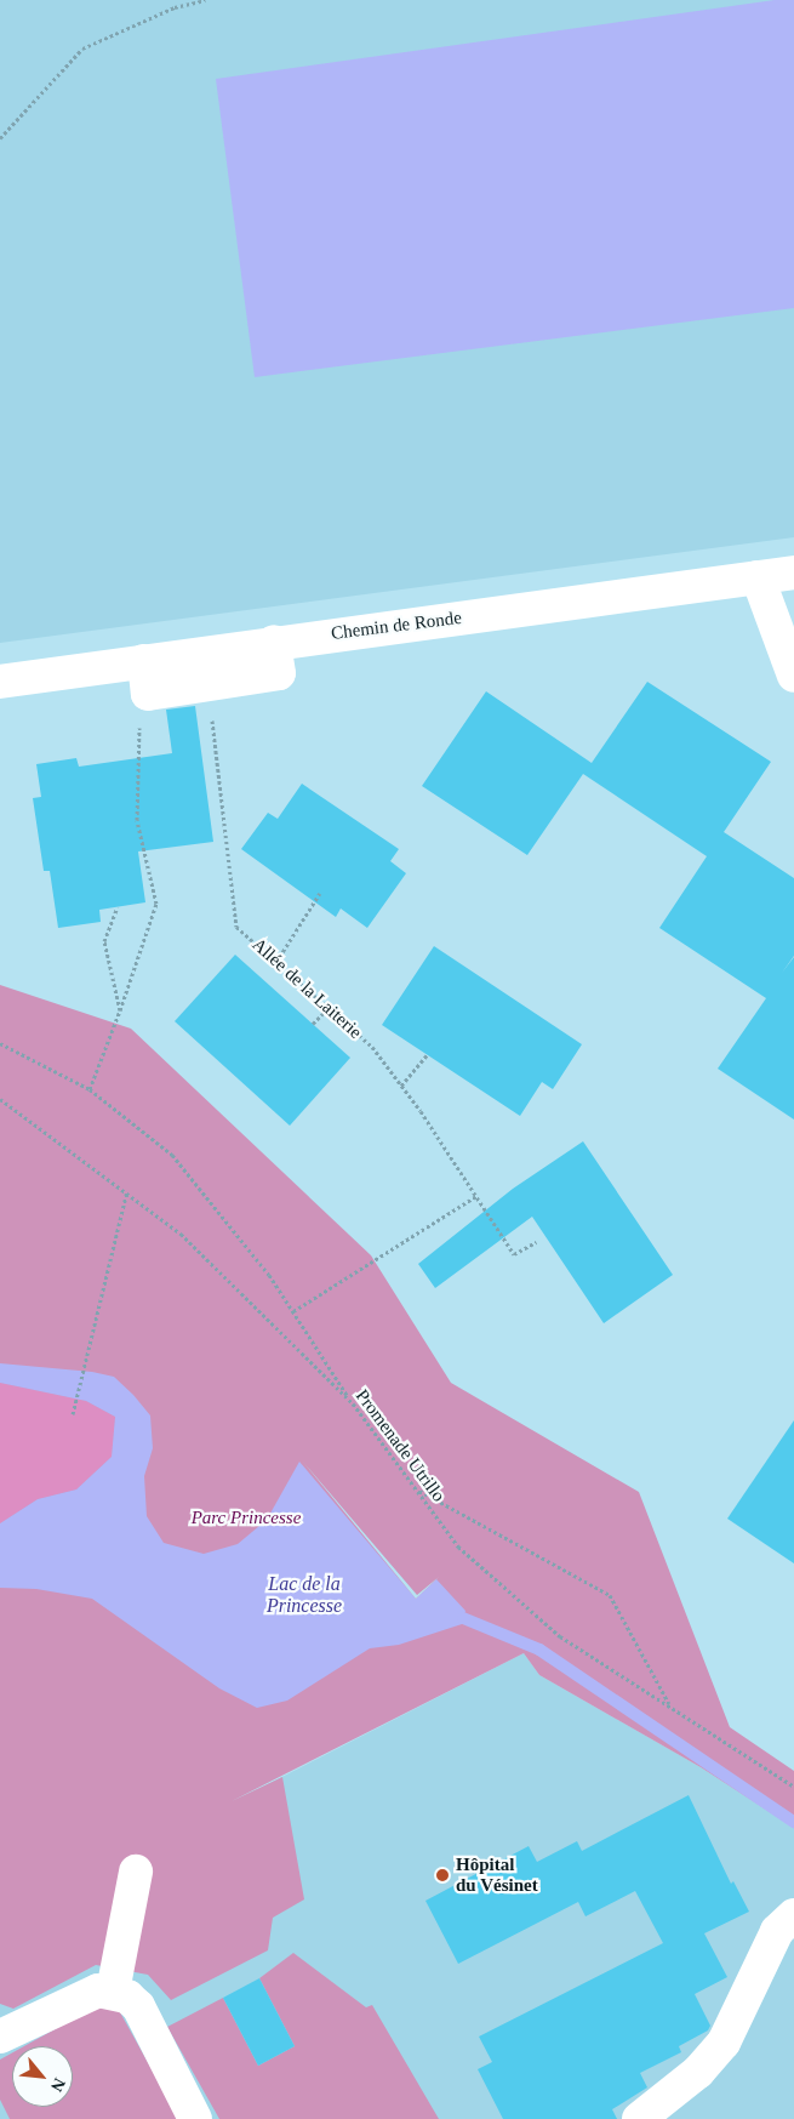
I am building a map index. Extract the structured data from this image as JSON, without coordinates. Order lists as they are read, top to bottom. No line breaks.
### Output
{"streets":{"street":["Chemin de Ronde"],"path":["Allée de la Laiterie","Promenade Utrillo"]},"water":["Lac de la Princesse"],"parks":["Parc Princesse"],"places":["Hôpital du Vésinet"],"north":"bottom right"}
